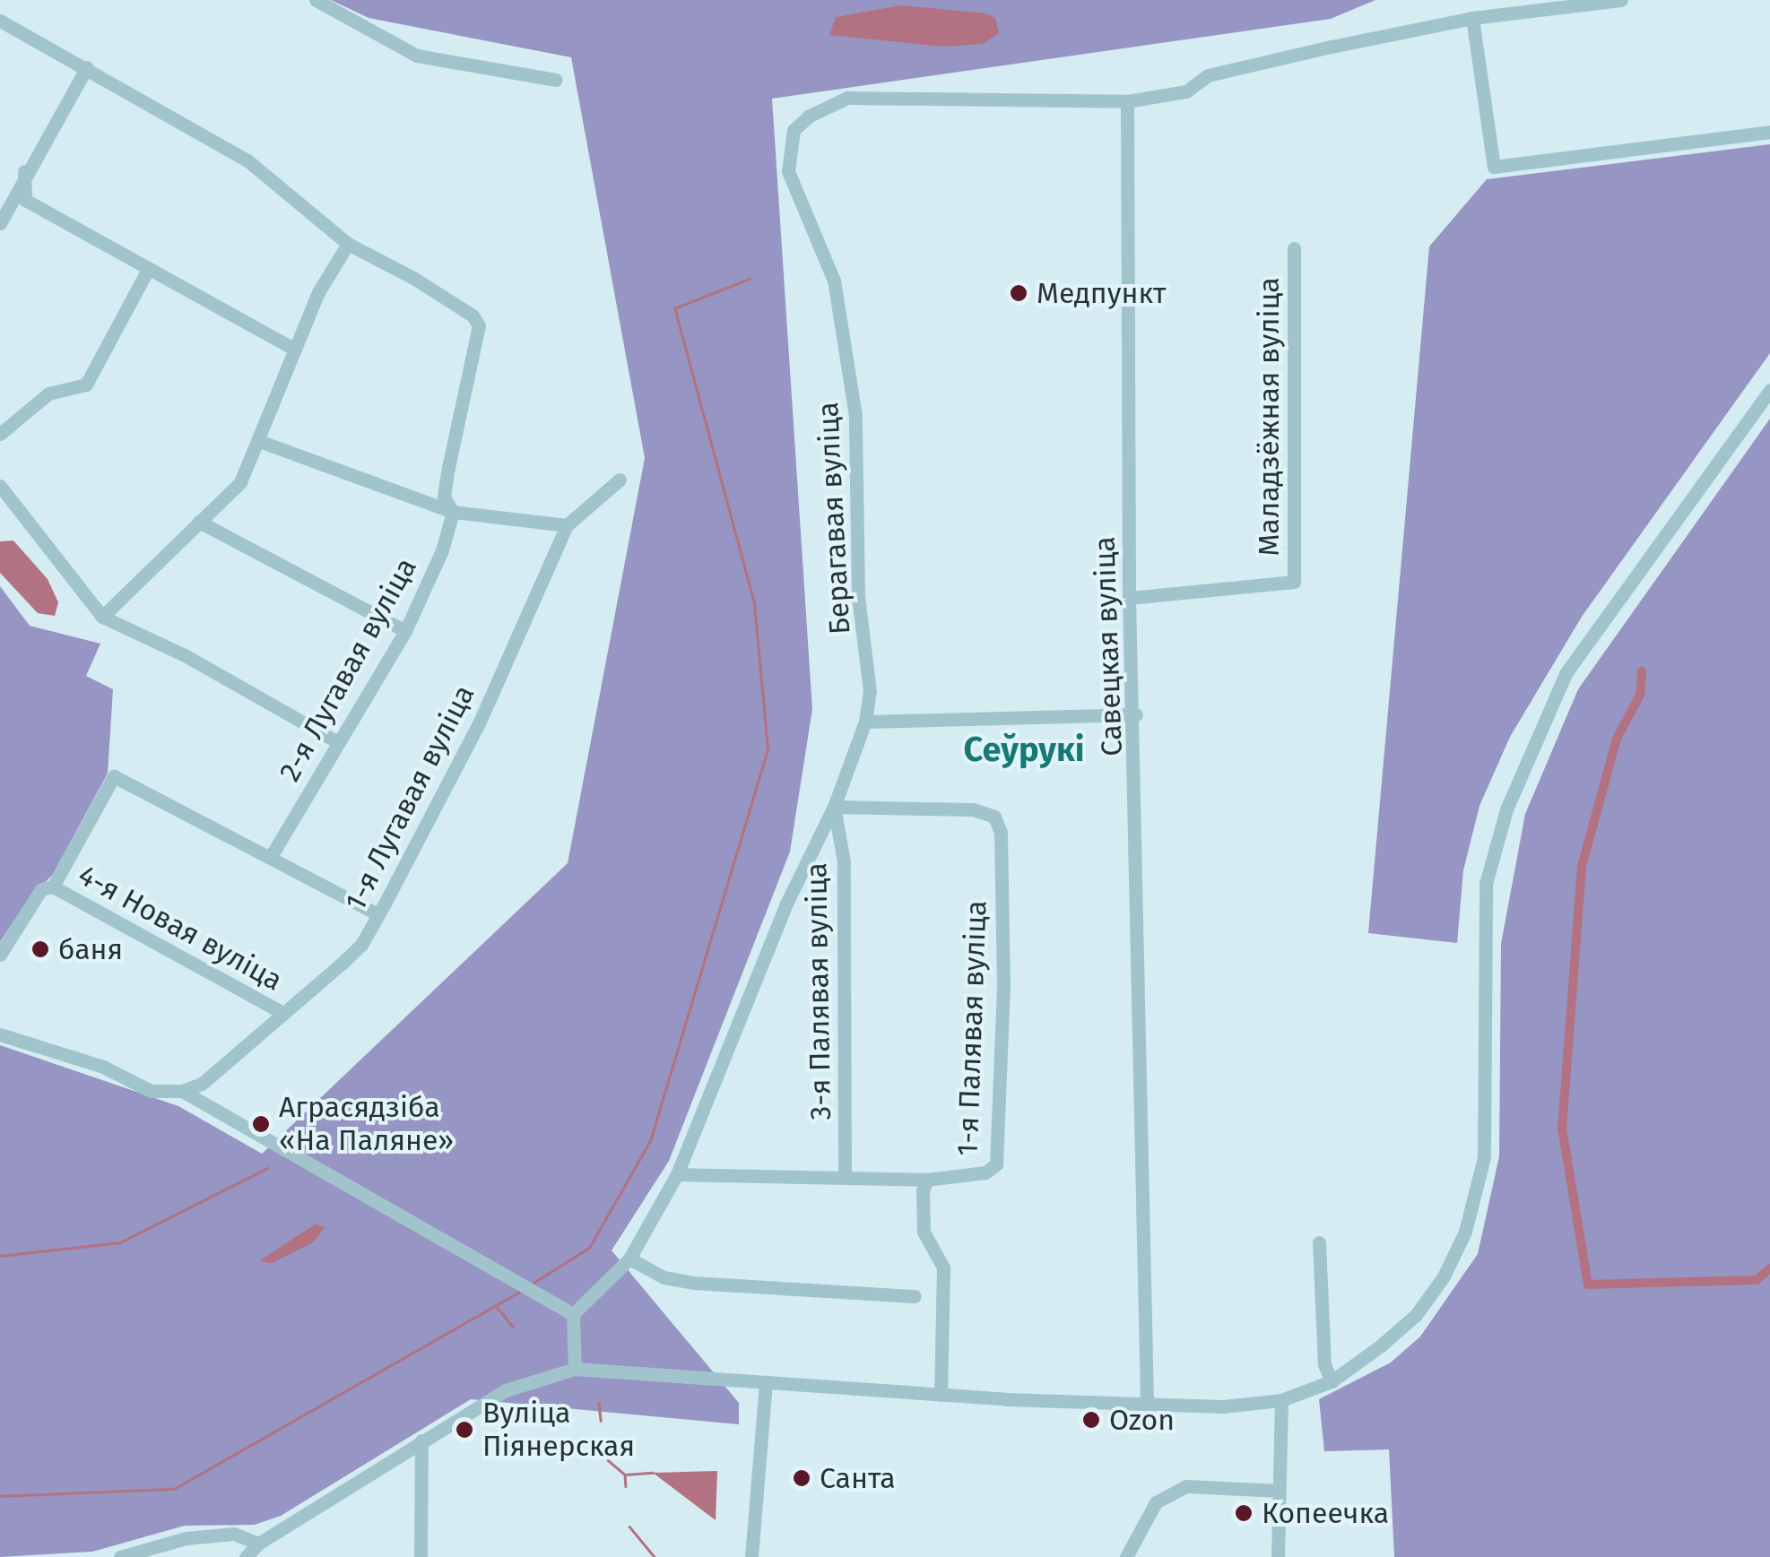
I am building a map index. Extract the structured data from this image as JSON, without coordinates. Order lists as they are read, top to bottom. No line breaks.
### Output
{"streets":{"street":["Маладзёжная вуліца","Берагавая вуліца","Савецкая вуліца","2-я Лугавая вуліца","1-я Лугавая вуліца","4-я Новая вуліца","3-я Палявая вуліца","1-я Палявая вуліца"]},"crossings":[["Маладзёжная вуліца","Савецкая вуліца"],["Берагавая вуліца","Савецкая вуліца"],["1-я Лугавая вуліца","4-я Новая вуліца"],["3-я Палявая вуліца","1-я Палявая вуліца"]],"districts":["Сеўрукі"],"places":["Медпункт","баня","Аграсядзіба «На Паляне»","Ozon","Вуліца Піянерская","Санта","Копеечка"]}
